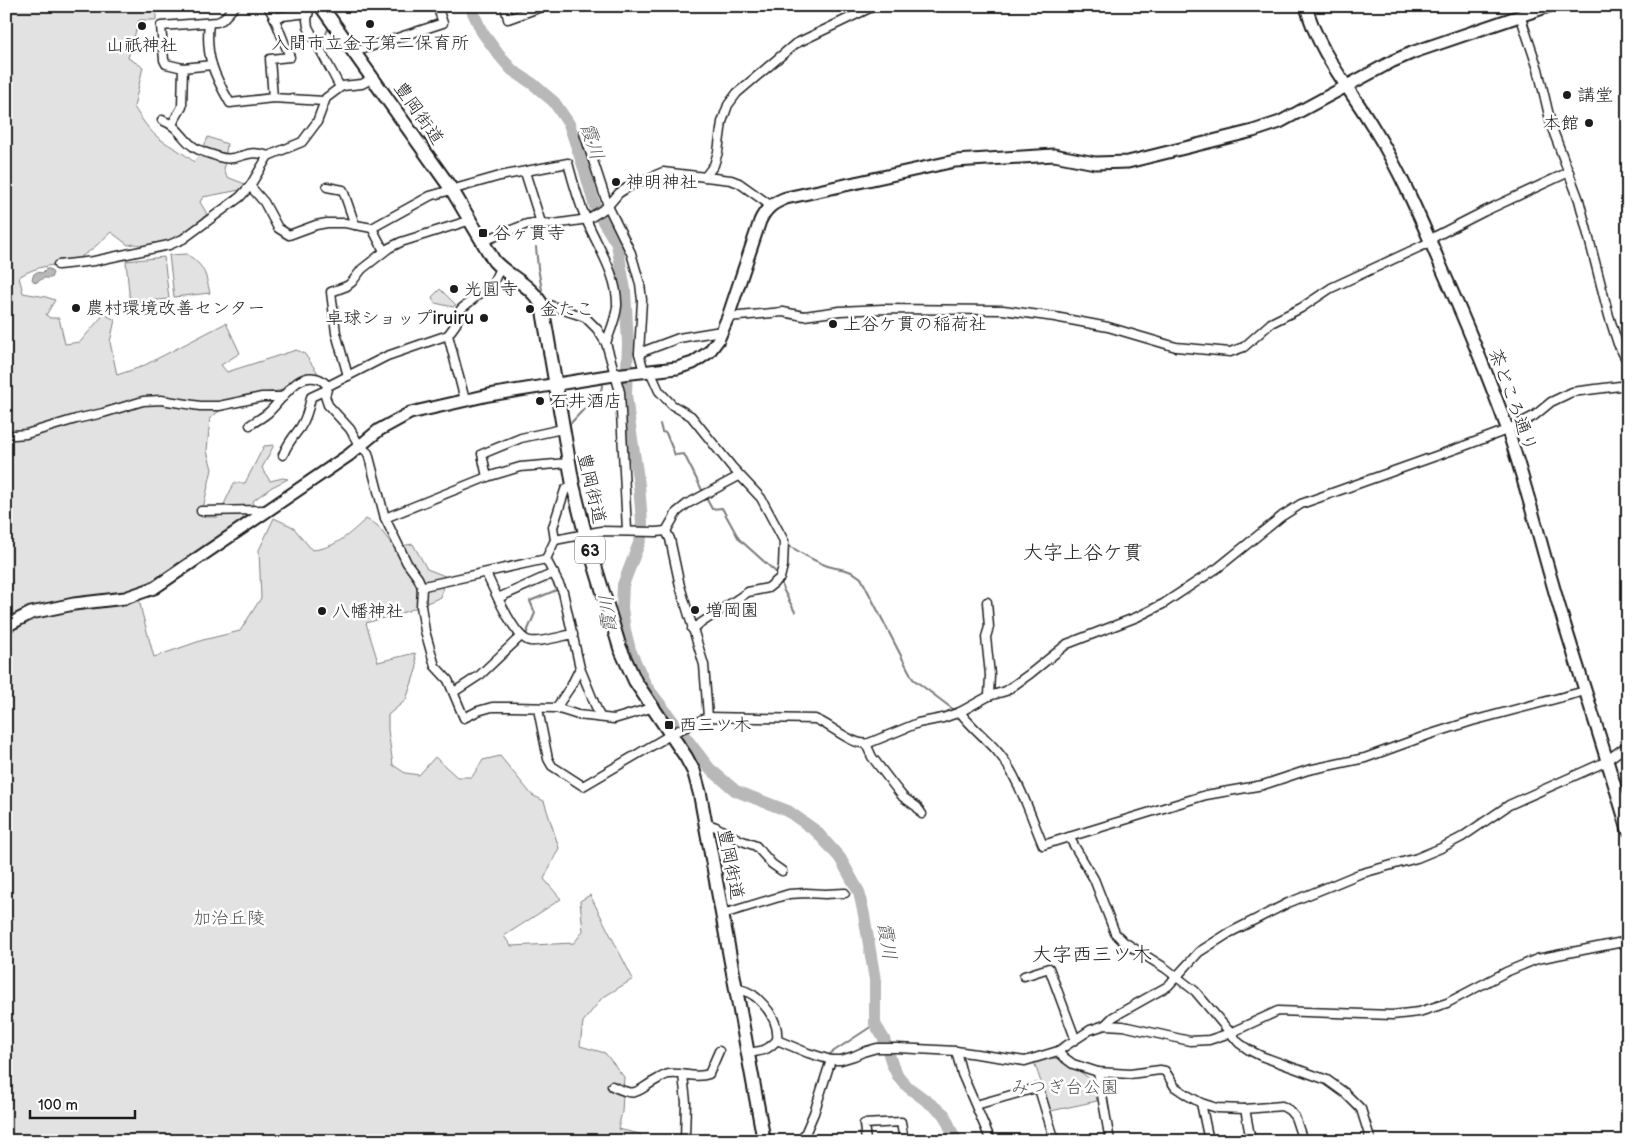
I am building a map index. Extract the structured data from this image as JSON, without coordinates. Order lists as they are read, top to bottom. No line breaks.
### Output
{"streets":{"main road":["豊岡街道","63"],"street":["茶どころ通り"]},"districts":["大字上谷ケ貫","大字西三ツ木"],"water":["霞川"],"parks":["加治丘陵","みつぎ台公園"],"places":{"other":["入間市立金子第二保育所","山祇神社","講堂","本館","神明神社","光圓寺","農村環境改善センター","金たこ","卓球ショップiruiru","上谷ケ貫の稲荷社","石井酒店","増岡園","八幡神社"],"transit":["谷ヶ貫寺","西三ツ木"]},"scale_bar":"100 m"}
